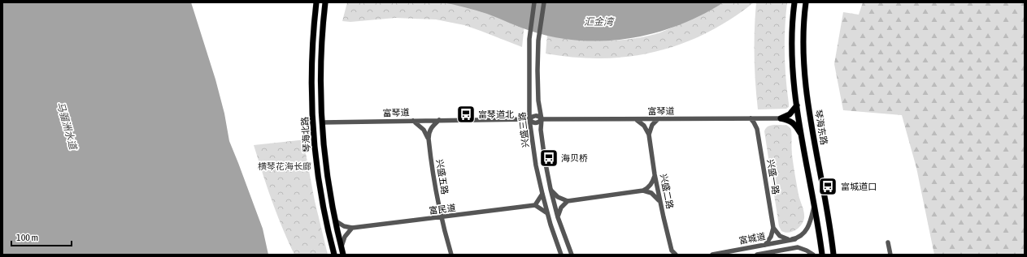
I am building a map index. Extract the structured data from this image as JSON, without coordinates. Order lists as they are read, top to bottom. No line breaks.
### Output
{"streets":{"main road":["琴海东路","琴海北路"],"street":["富琴道","兴盛三路","兴盛五路","兴盛一路","兴盛二路","富民道","富城道"]},"crossings":[["富琴道","兴盛三路"],["富琴道","琴海北路"],["富琴道","兴盛一路"],["兴盛五路","富民道"]],"water":["汇金湾","马骝洲水道"],"parks":["横琴花海长廊"],"places":{"bus stop":["富琴道北","海贝桥","富城道口"]},"scale_bar":"100 m"}
